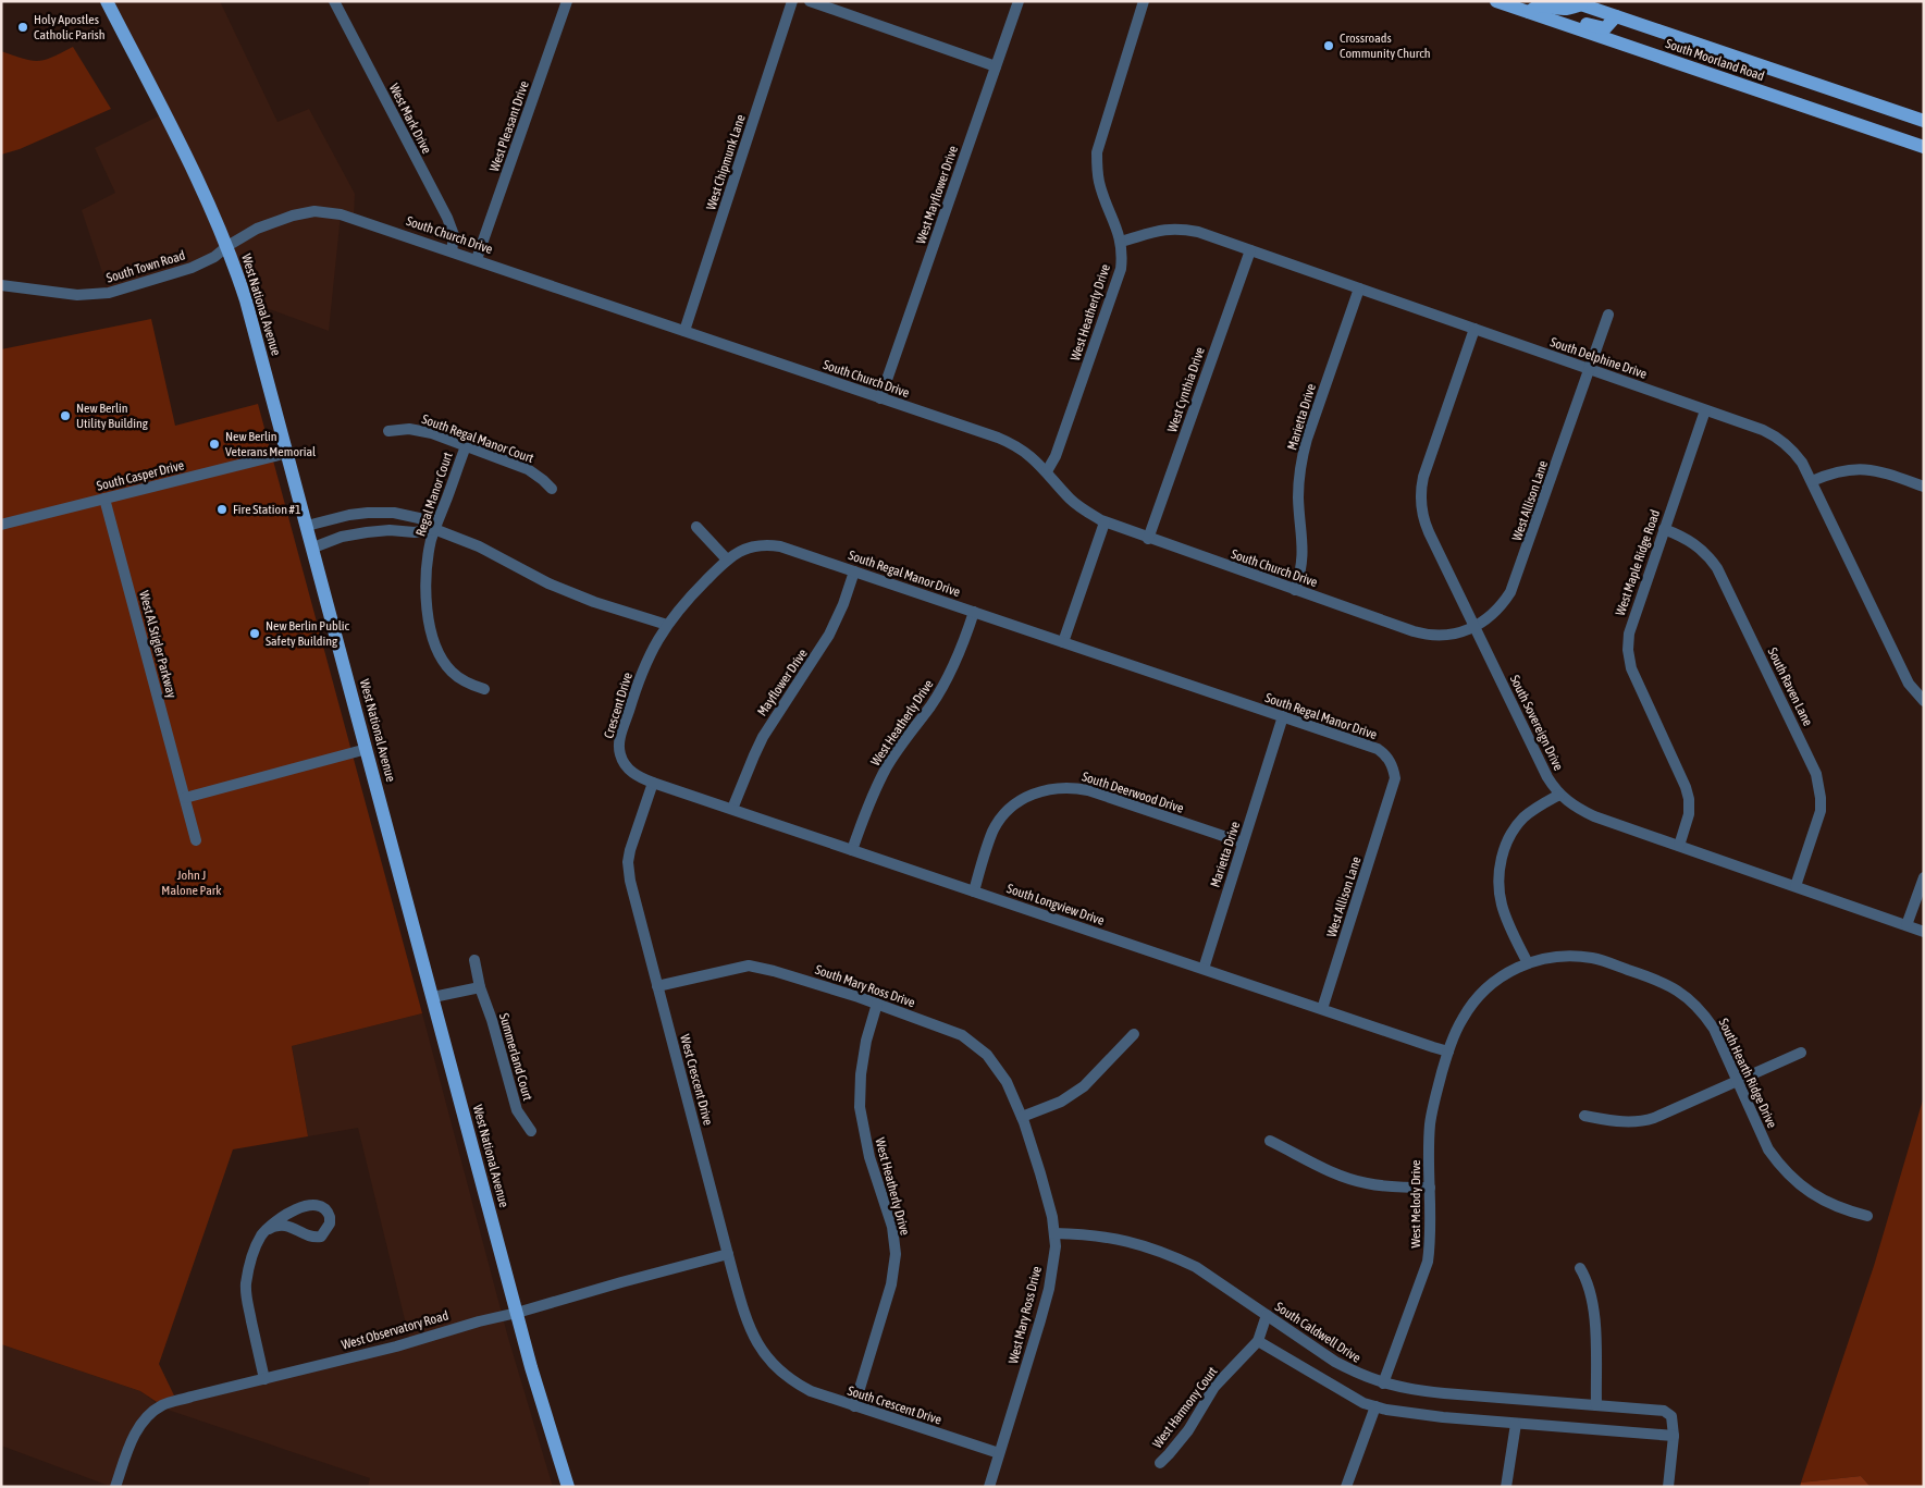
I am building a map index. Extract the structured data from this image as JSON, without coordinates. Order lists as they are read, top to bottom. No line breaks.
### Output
{"streets":{"main road":["South Moorland Road","West National Avenue"],"street":["West Mark Drive","West Pleasant Drive","West Chipmunk Lane","West Mayflower Drive","South Church Drive","South Town Road","West Heatherly Drive","South Delphine Drive","West Cynthia Drive","Marietta Drive","South Regal Manor Court","South Casper Drive","Regal Manor Court","West Allison Lane","West Maple Ridge Road","South Regal Manor Drive","West Al Stigler Parkway","Mayflower Drive","South Raven Lane","Crescent Drive","South Sovereign Drive","South Deerwood Drive","South Longview Drive","South Mary Ross Drive","Summerland Court","South Hearth Ridge Drive","West Crescent Drive","West Melody Drive","West Mary Ross Drive","West Observatory Road","South Caldwell Drive","South Crescent Drive","West Harmony Court"]},"crossings":[["West Mark Drive","South Church Drive"],["West Pleasant Drive","South Church Drive"],["West Chipmunk Lane","South Church Drive"],["West Mayflower Drive","South Church Drive"],["South Church Drive","South Town Road"],["South Church Drive","West National Avenue"],["South Church Drive","West Heatherly Drive"],["South Church Drive","West Cynthia Drive"],["South Church Drive","Marietta Drive"],["South Church Drive","West Allison Lane"],["South Church Drive","South Sovereign Drive"],["South Town Road","West National Avenue"],["West National Avenue","South Casper Drive"],["West National Avenue","West Observatory Road"],["West Heatherly Drive","South Delphine Drive"],["West Heatherly Drive","South Regal Manor Drive"],["West Heatherly Drive","South Longview Drive"],["West Heatherly Drive","South Mary Ross Drive"],["West Heatherly Drive","South Crescent Drive"],["South Delphine Drive","West Cynthia Drive"],["South Delphine Drive","Marietta Drive"],["South Delphine Drive","West Allison Lane"],["South Delphine Drive","West Maple Ridge Road"],["South Delphine Drive","South Sovereign Drive"],["Marietta Drive","South Regal Manor Drive"],["Marietta Drive","South Deerwood Drive"],["Marietta Drive","South Longview Drive"],["South Regal Manor Court","Regal Manor Court"],["South Casper Drive","West Al Stigler Parkway"],["West Allison Lane","South Regal Manor Drive"],["West Allison Lane","South Sovereign Drive"],["West Allison Lane","South Longview Drive"],["West Maple Ridge Road","South Raven Lane"],["West Maple Ridge Road","South Sovereign Drive"],["South Regal Manor Drive","Mayflower Drive"],["South Regal Manor Drive","Crescent Drive"],["Mayflower Drive","South Longview Drive"],["South Raven Lane","South Sovereign Drive"],["Crescent Drive","South Longview Drive"],["Crescent Drive","West Crescent Drive"],["South Deerwood Drive","South Longview Drive"],["South Longview Drive","South Hearth Ridge Drive"],["South Longview Drive","West Crescent Drive"],["South Longview Drive","West Melody Drive"],["South Mary Ross Drive","West Crescent Drive"],["South Mary Ross Drive","West Mary Ross Drive"],["South Hearth Ridge Drive","West Melody Drive"],["West Crescent Drive","West Observatory Road"],["West Crescent Drive","South Crescent Drive"],["West Melody Drive","South Caldwell Drive"],["West Mary Ross Drive","South Caldwell Drive"],["West Mary Ross Drive","South Crescent Drive"],["South Caldwell Drive","West Harmony Court"]],"parks":["John J Malone Park"],"places":["Holy Apostles Catholic Parish","Crossroads Community Church","New Berlin Utility Building","New Berlin Veterans Memorial","Fire Station #1","New Berlin Public Safety Building"]}
